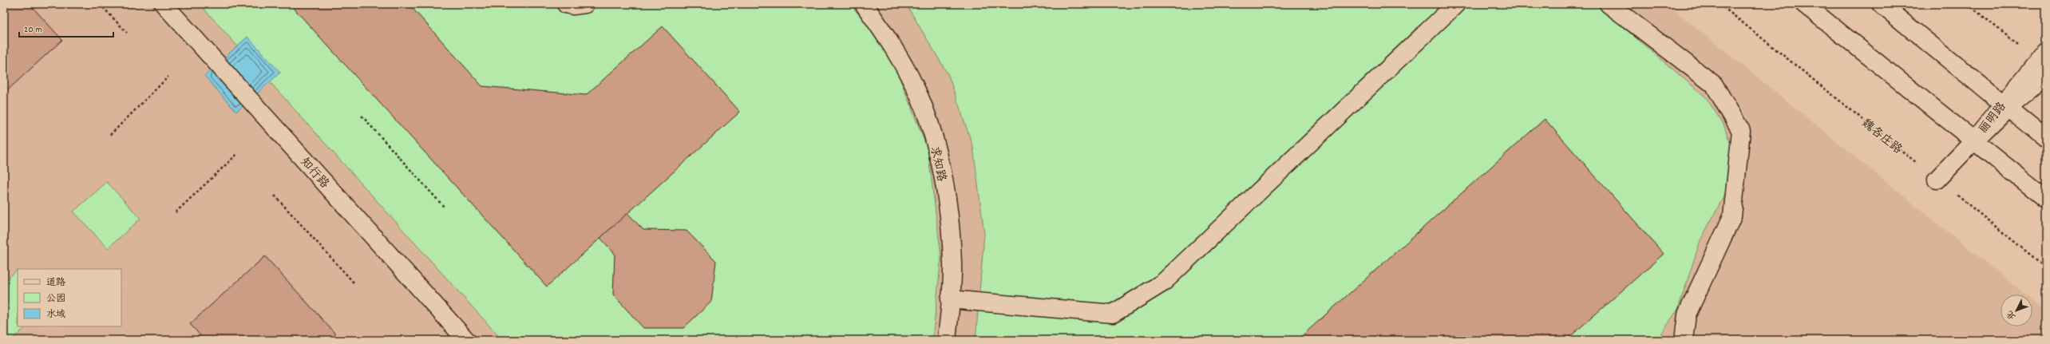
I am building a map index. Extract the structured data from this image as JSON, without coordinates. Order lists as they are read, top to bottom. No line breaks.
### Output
{"streets":{"street":["丽明路","求知路","知行路"],"path":["魏各庄路"]},"crossings":[["丽明路","魏各庄路"]],"legend":["道路","公园","水域"],"scale_bar":"20 m","north":"bottom left"}
